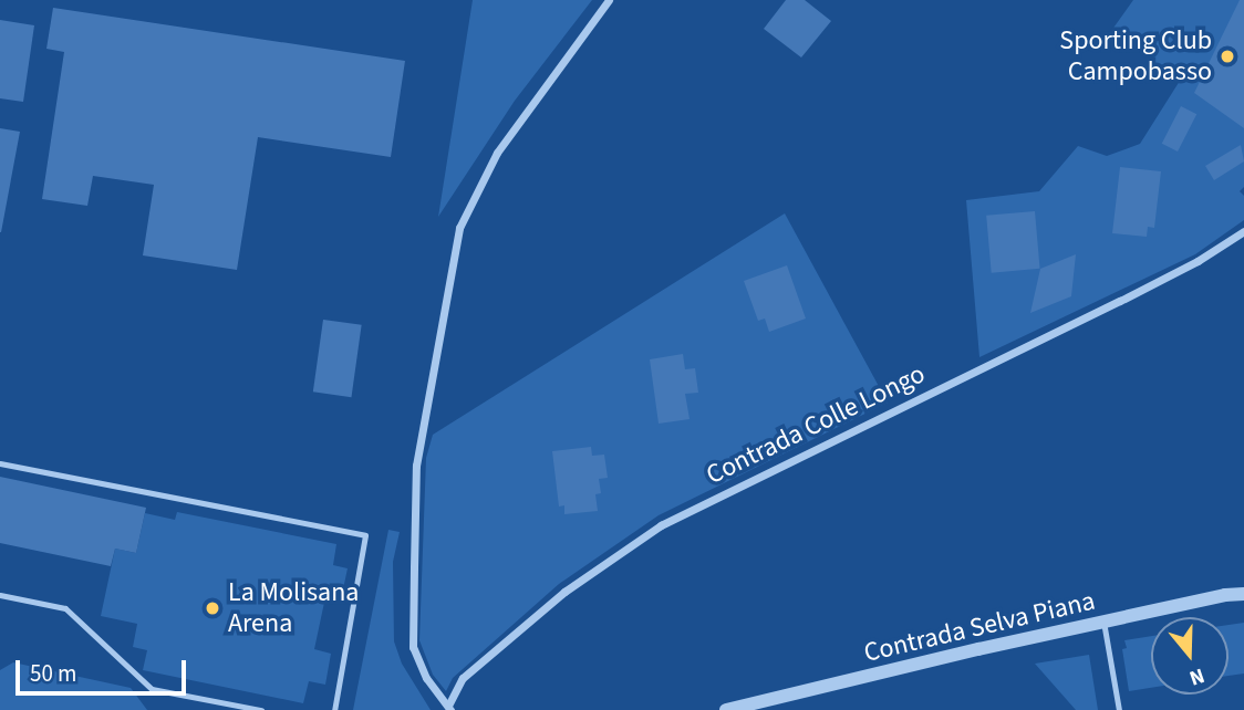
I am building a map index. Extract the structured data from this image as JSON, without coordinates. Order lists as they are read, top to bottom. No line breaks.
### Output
{"streets":{"street":["Contrada Colle Longo","Contrada Selva Piana"]},"places":["Sporting Club Campobasso","La Molisana Arena"],"scale_bar":"50 m","north":"bottom"}
